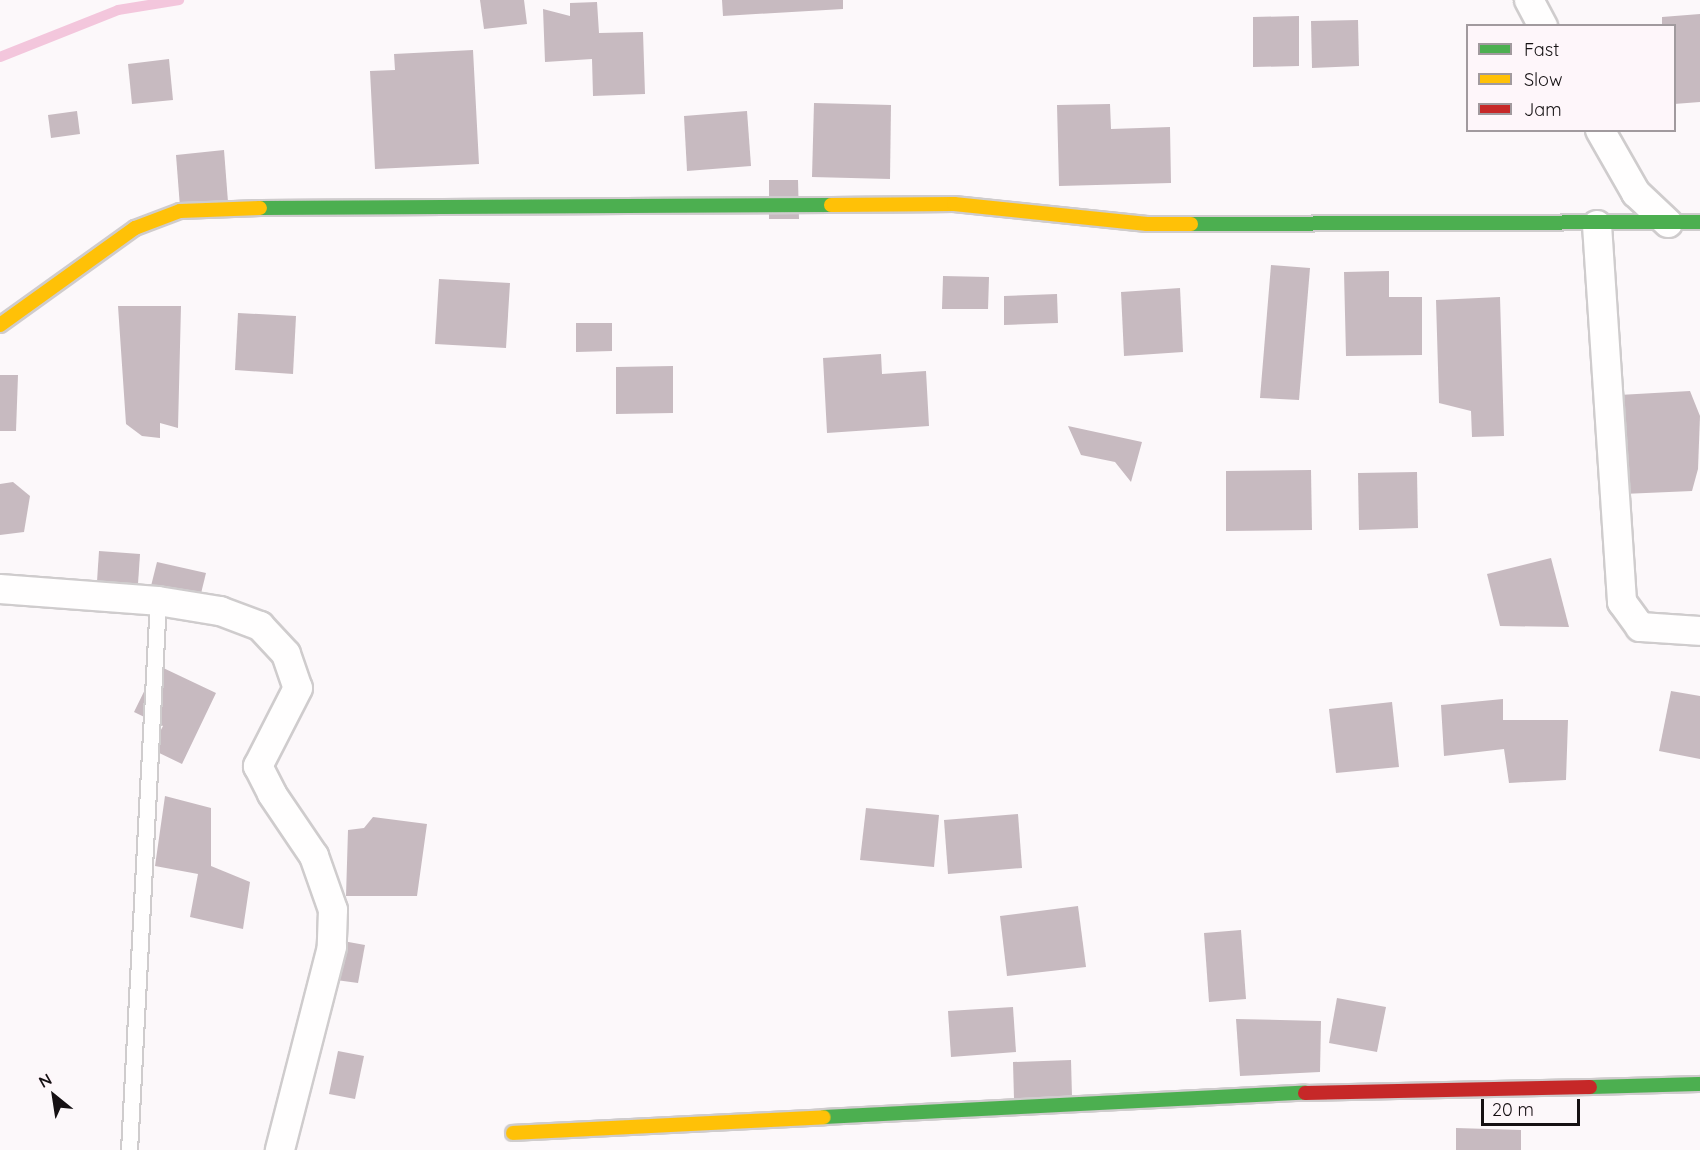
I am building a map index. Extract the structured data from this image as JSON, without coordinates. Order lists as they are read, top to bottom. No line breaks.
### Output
{"legend":["Fast","Slow","Jam"],"scale_bar":"20 m","north":"top left"}
